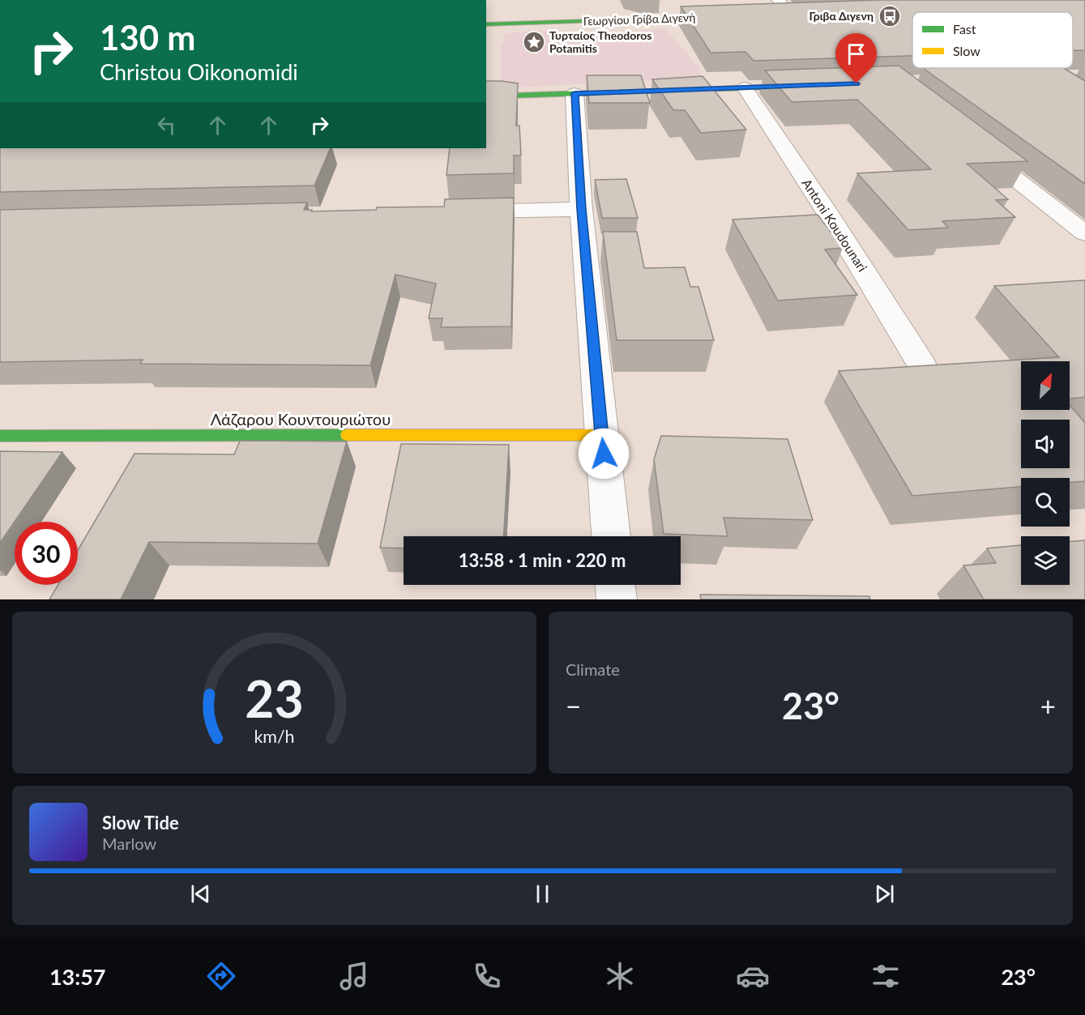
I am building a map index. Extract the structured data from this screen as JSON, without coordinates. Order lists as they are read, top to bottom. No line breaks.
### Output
{"streets":{"street":["Γεωργίου Γρίβα Διγενή","Antoni Koudounari","Λάζαρου Κουντουριώτου"]},"places":{"bus stop":["Γριβα Διγενη"],"place":["Τυρταίος Theodoros Potamitis"]},"legend":["Fast","Slow"],"north":"top right","page":{"turn":["130 m","Christou Oikonomidi"],"limit":"30","trip":"13:58 · 1 min · 220 m","tile":"Climate","heat":["−","23°","+"],"song":["Slow Tide","Marlow"],"tabs":["13:57","23°"],"gauge":["23","km/h"]}}
